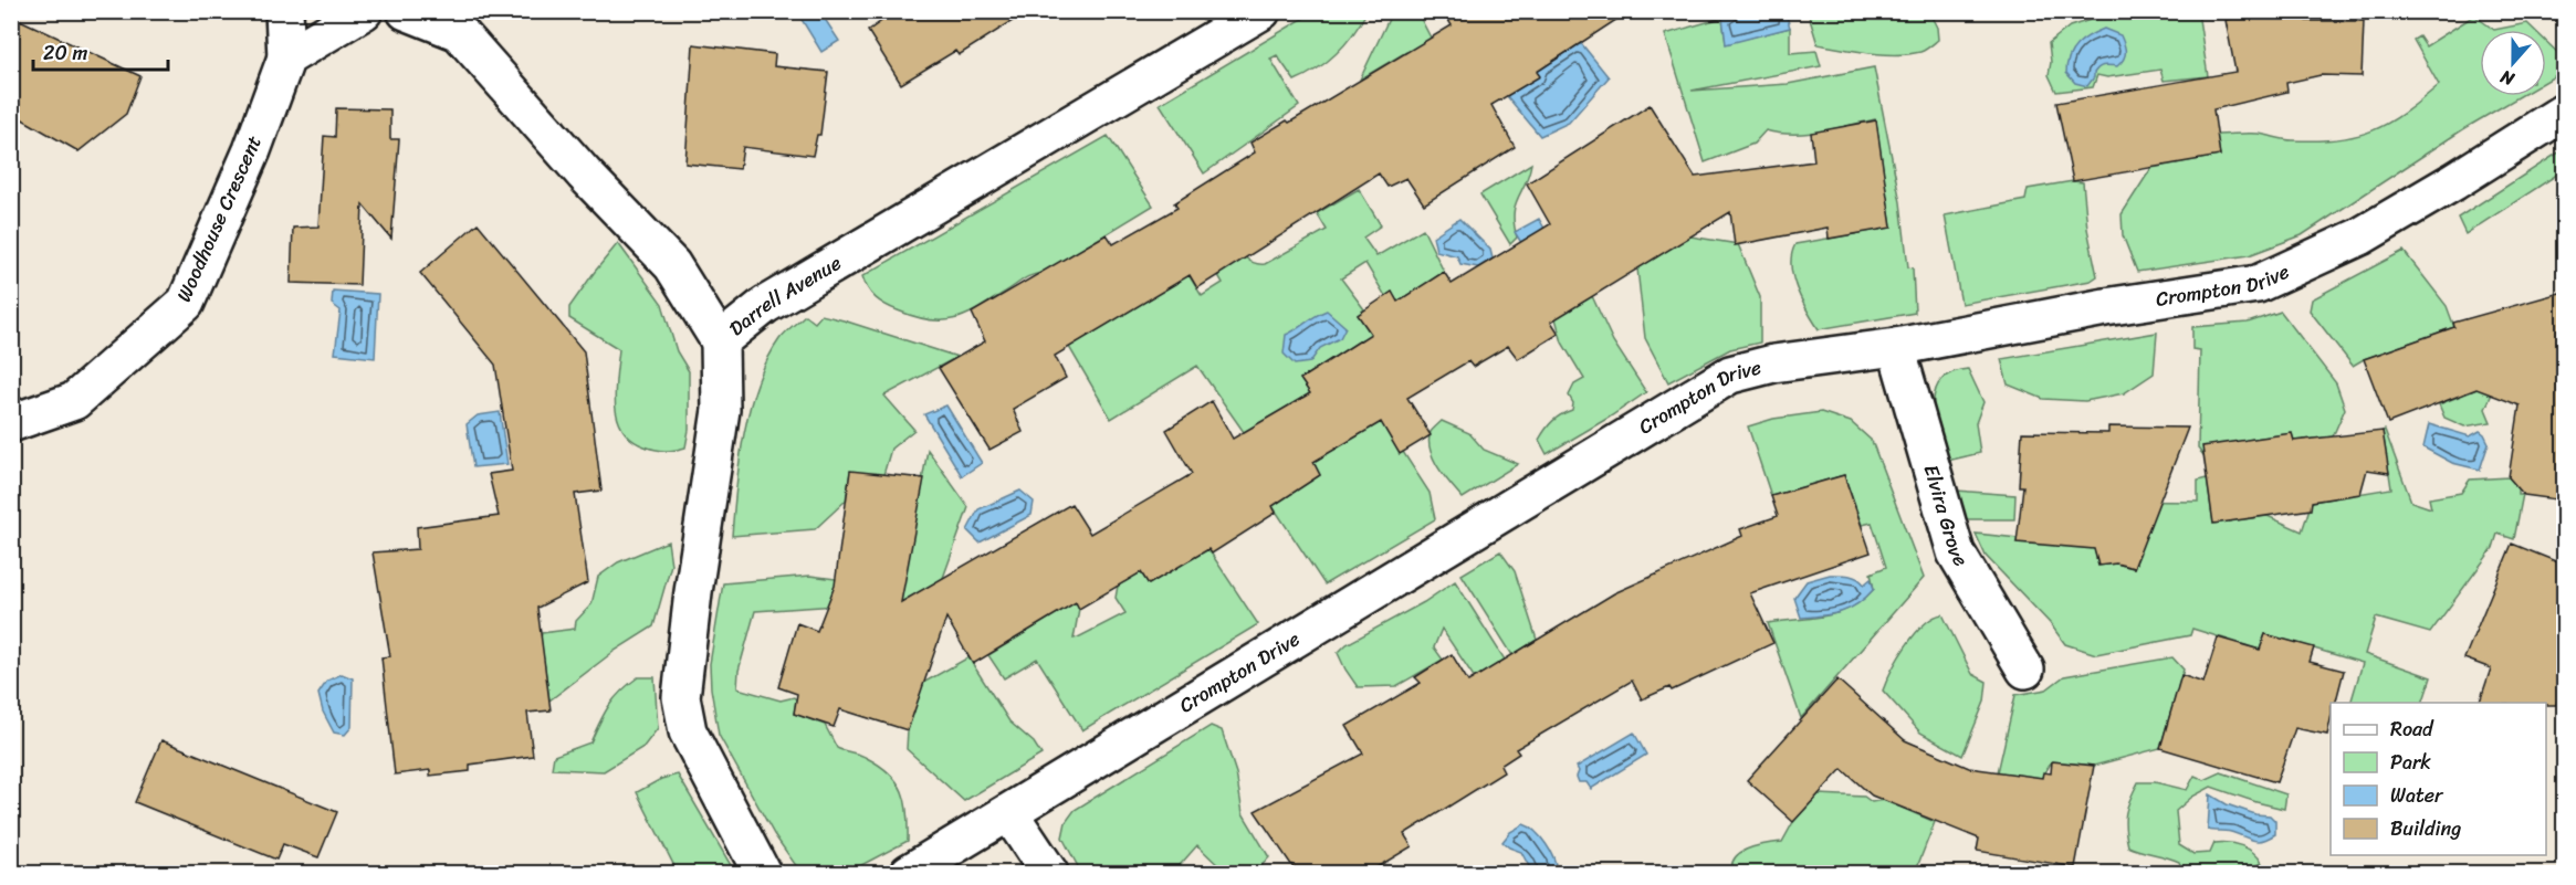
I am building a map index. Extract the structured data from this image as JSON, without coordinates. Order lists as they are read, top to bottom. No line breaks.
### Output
{"streets":{"street":["Woodhouse Crescent","Crompton Drive","Darrell Avenue","Elvira Grove"]},"crossings":[["Crompton Drive","Elvira Grove"]],"legend":["Road","Park","Water","Building"],"scale_bar":"20 m","north":"bottom"}
